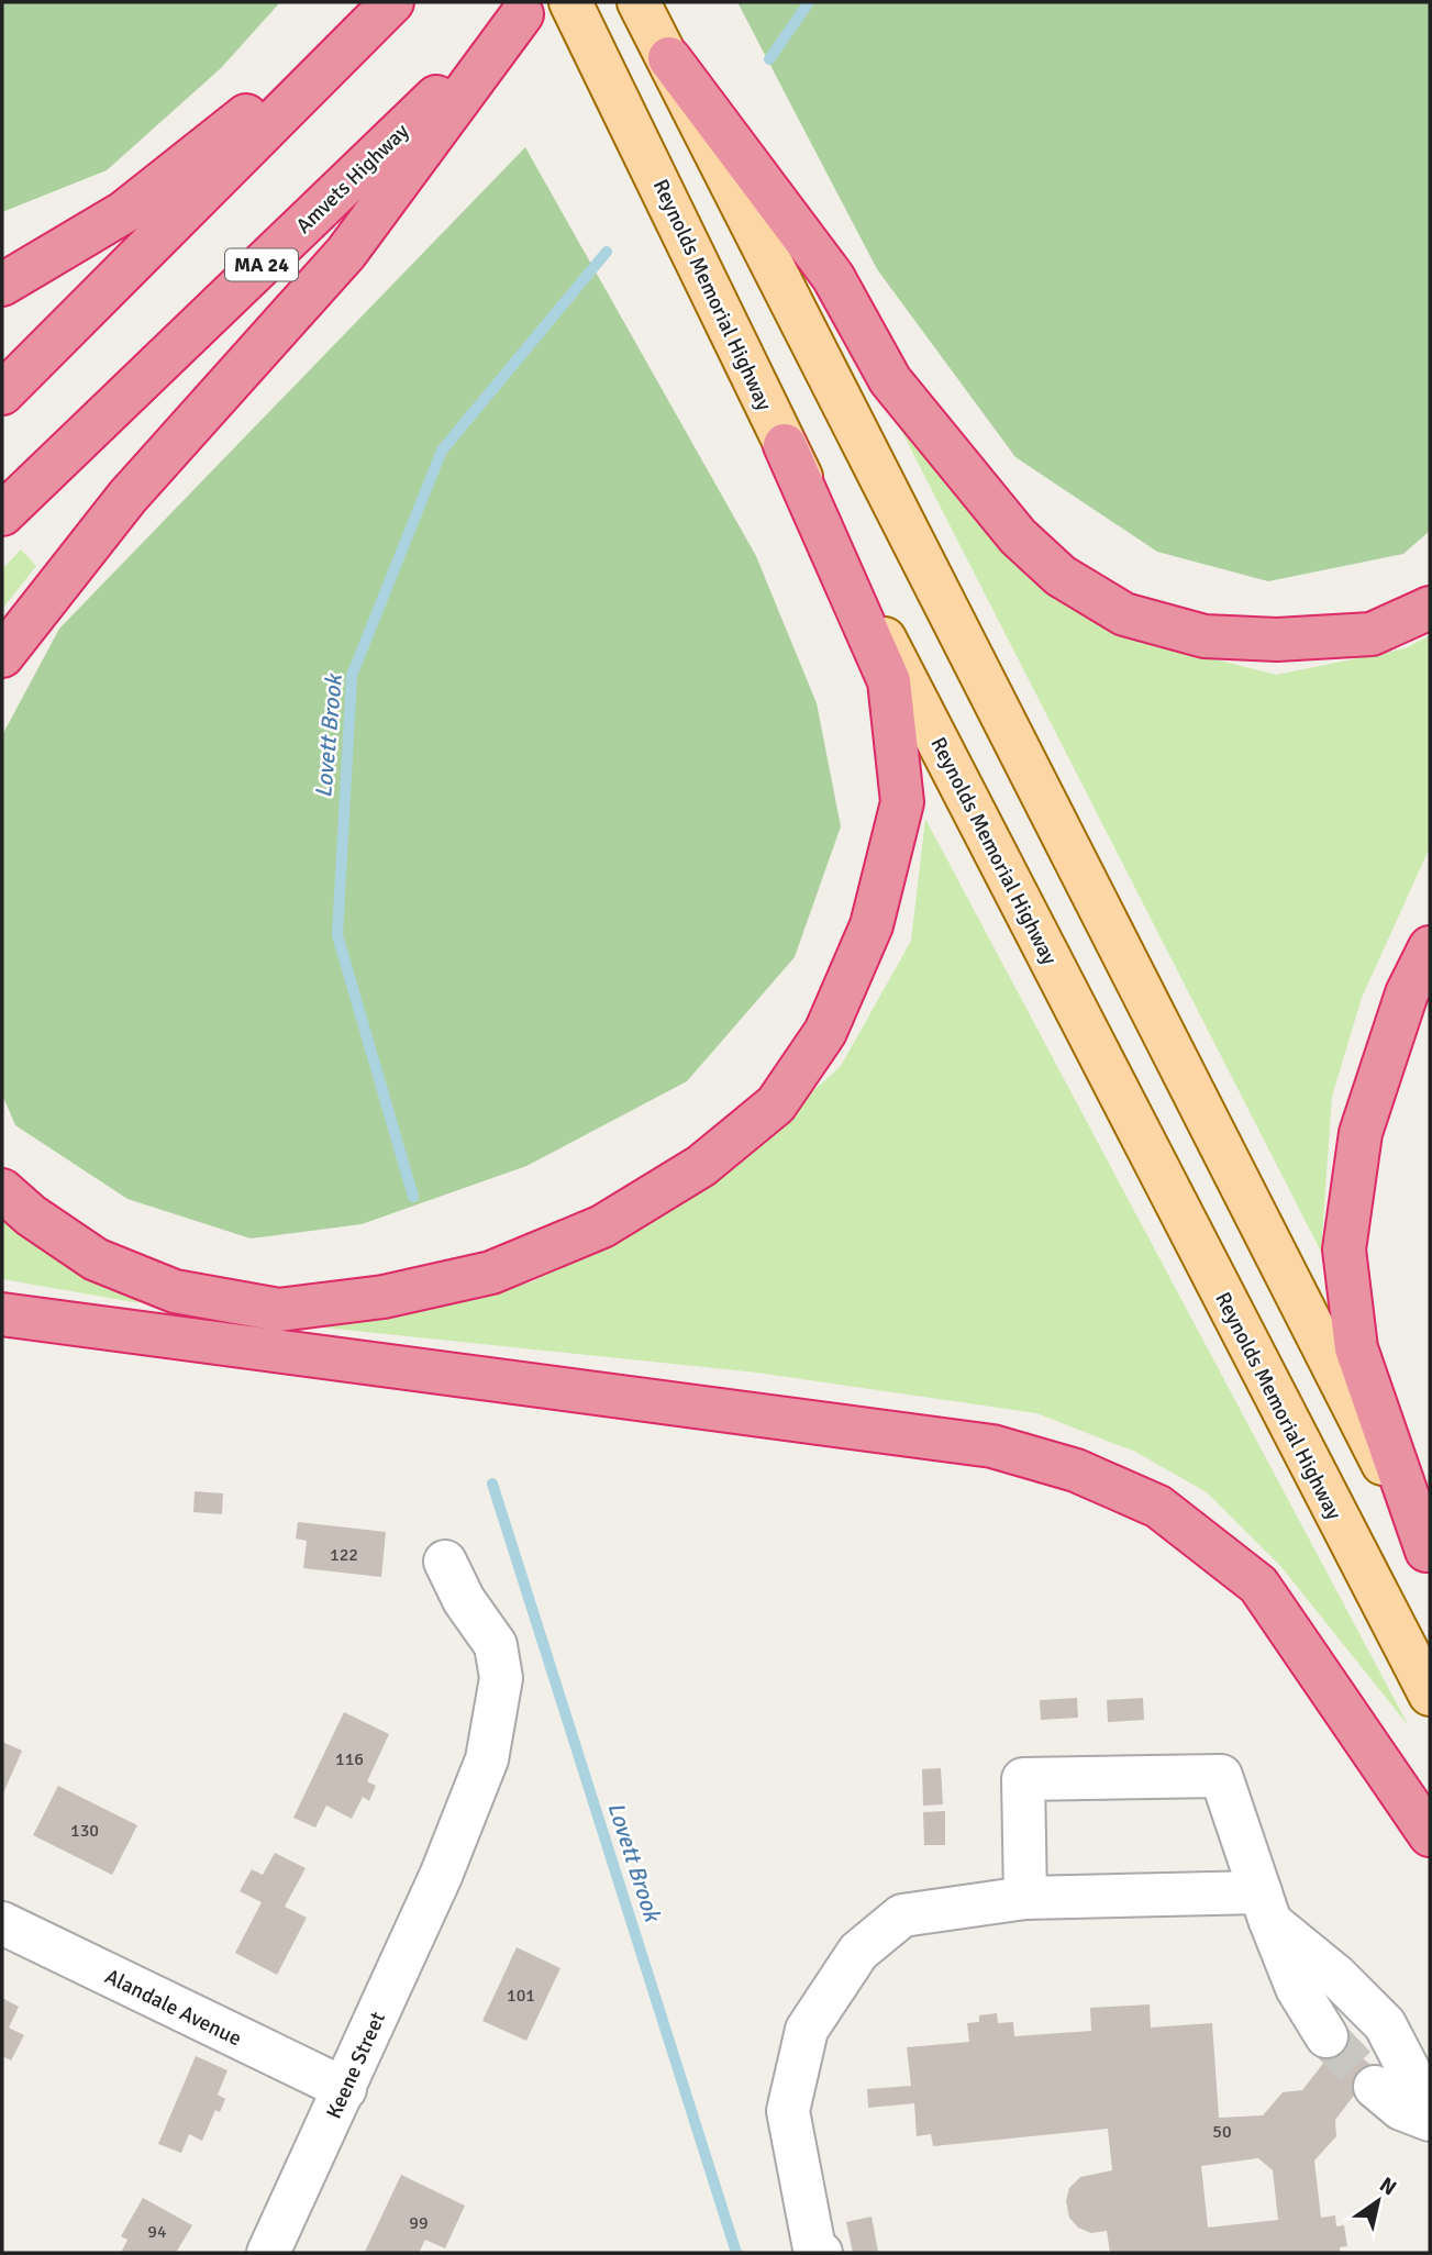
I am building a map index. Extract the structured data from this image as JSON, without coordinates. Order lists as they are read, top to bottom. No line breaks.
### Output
{"streets":{"highway":["Amvets Highway","MA 24"],"main road":["Reynolds Memorial Highway"],"street":["Alandale Avenue","Keene Street"]},"crossings":[["Alandale Avenue","Keene Street"]],"water":["Lovett Brook"],"house_numbers":["122","116","130","101","50","99","94"],"north":"top right"}
